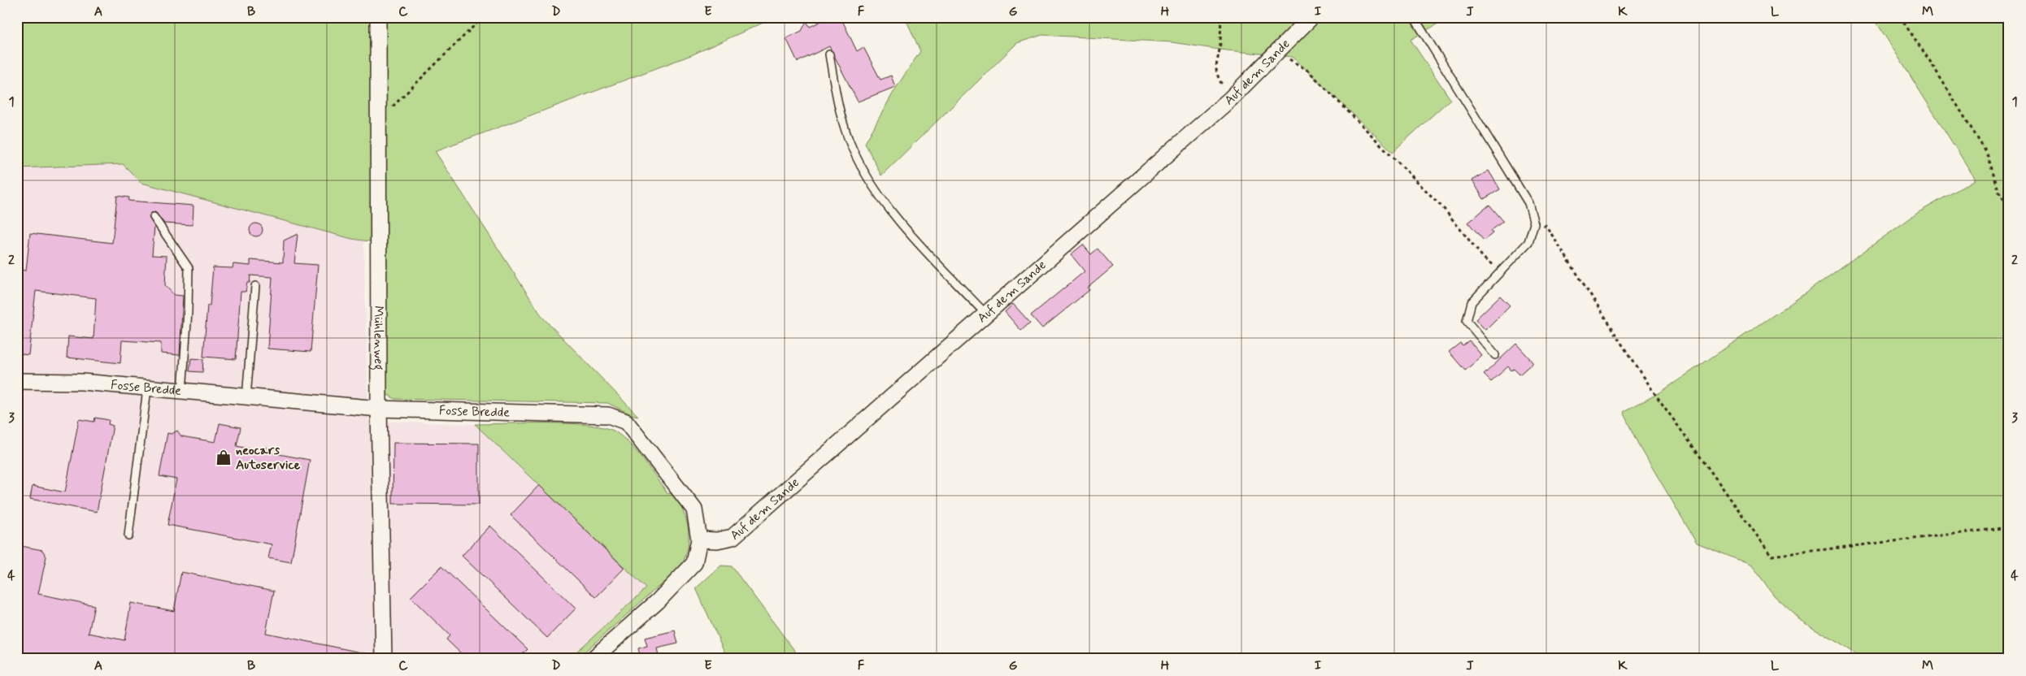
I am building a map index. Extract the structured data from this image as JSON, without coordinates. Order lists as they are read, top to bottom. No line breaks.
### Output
{"streets":{"street":["Auf dem Sande","Mühlenweg","Fosse Bredde"]},"crossings":[["Auf dem Sande","Fosse Bredde"],["Mühlenweg","Fosse Bredde"]],"places":{"shop":["neocars Autoservice"]},"grid":{"columns":["A","B","C","D","E","F","G","H","I","J","K","L","M"],"rows":["1","2","3","4"]}}
